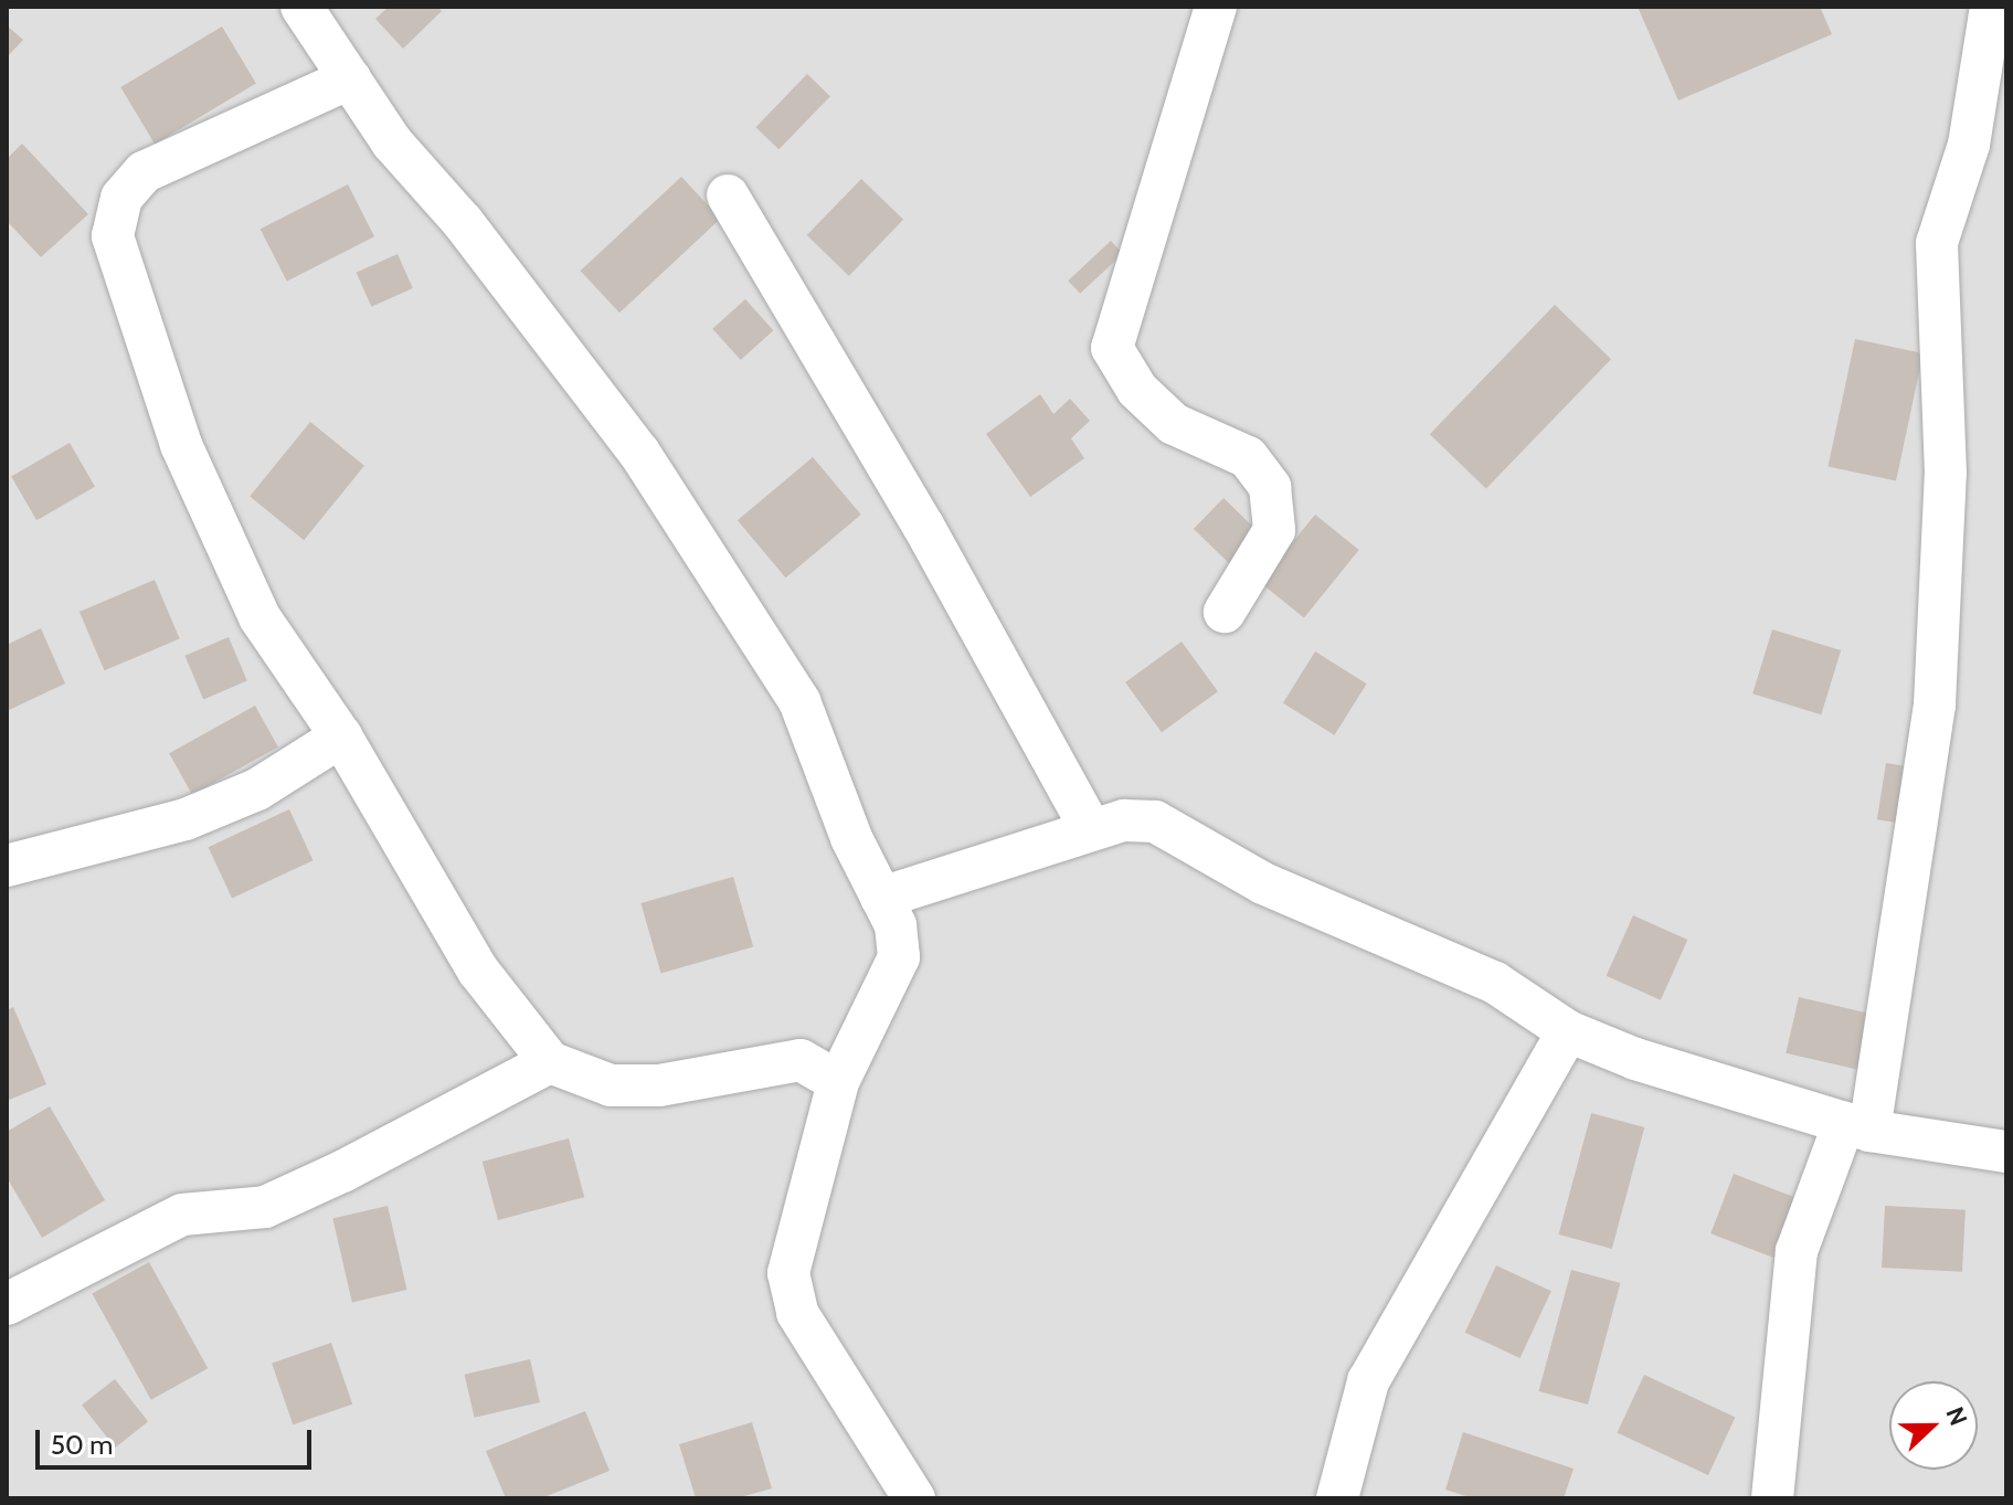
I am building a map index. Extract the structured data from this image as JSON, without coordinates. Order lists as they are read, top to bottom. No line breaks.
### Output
{"scale_bar":"50 m","north":"right"}
